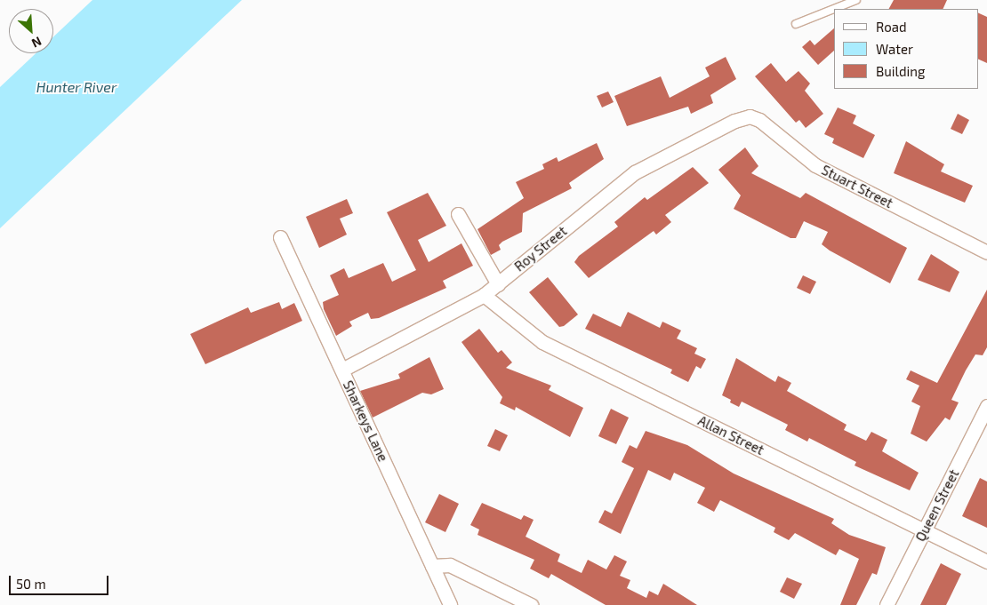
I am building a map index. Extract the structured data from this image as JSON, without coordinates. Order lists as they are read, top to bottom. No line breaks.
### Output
{"streets":{"street":["Stuart Street","Roy Street","Sharkeys Lane","Allan Street","Queen Street"]},"crossings":[["Stuart Street","Roy Street"],["Roy Street","Sharkeys Lane"],["Roy Street","Allan Street"],["Allan Street","Queen Street"]],"water":["Hunter River"],"legend":["Road","Water","Building"],"scale_bar":"50 m","north":"bottom right"}
